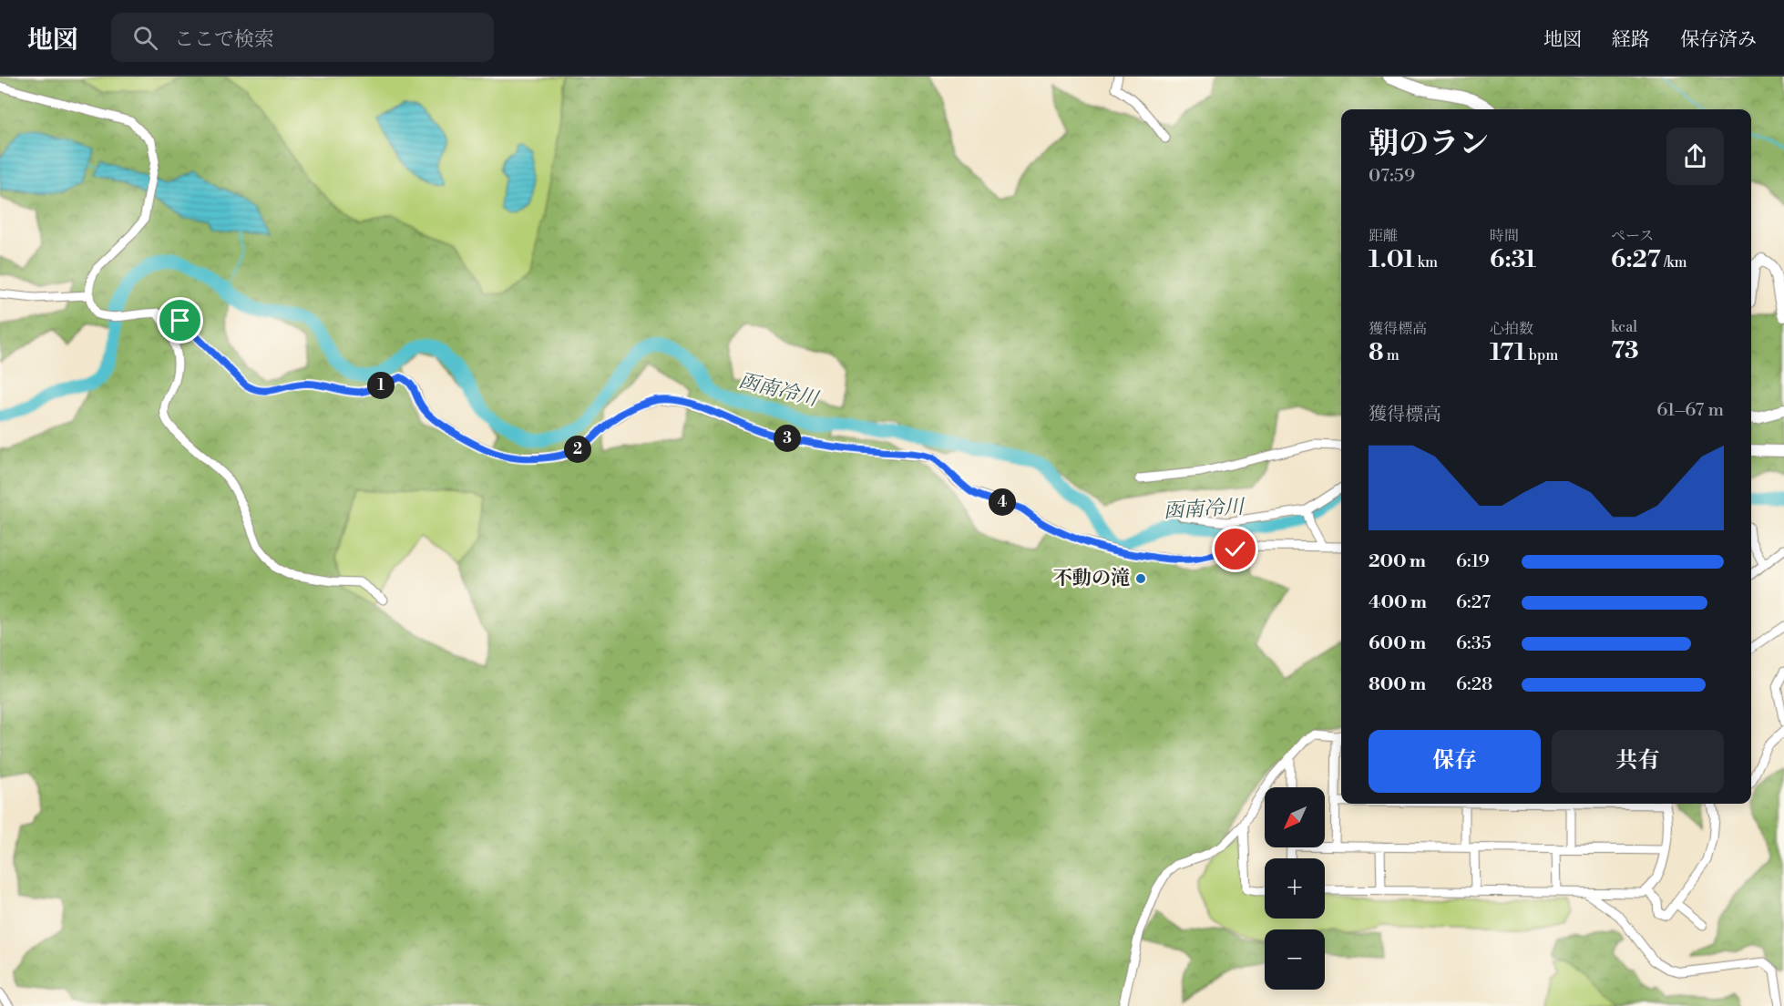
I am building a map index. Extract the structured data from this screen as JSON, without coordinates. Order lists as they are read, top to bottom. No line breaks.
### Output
{"water":["函南冷川"],"places":["不動の滝"],"north":"bottom left","page":{"header":"地図","search":"ここで検索","nav":["地図","経路","保存済み"],"heading":["朝のラン","07:59"],"stats":[["距離","1.01 km"],["時間","6:31"],["ペース","6:27 /km"],["獲得標高","8 m"],["心拍数","171 bpm"],["kcal","73"]],"pins":["1","3","2","4"],"chart":["獲得標高","61–67 m"],"list":[{"name":"200 m","note":"6:19"},{"name":"400 m","note":"6:27"},{"name":"600 m","note":"6:35"},{"name":"800 m","note":"6:28"}],"buttons":["保存","共有"],"map_buttons":["+","−"]}}
